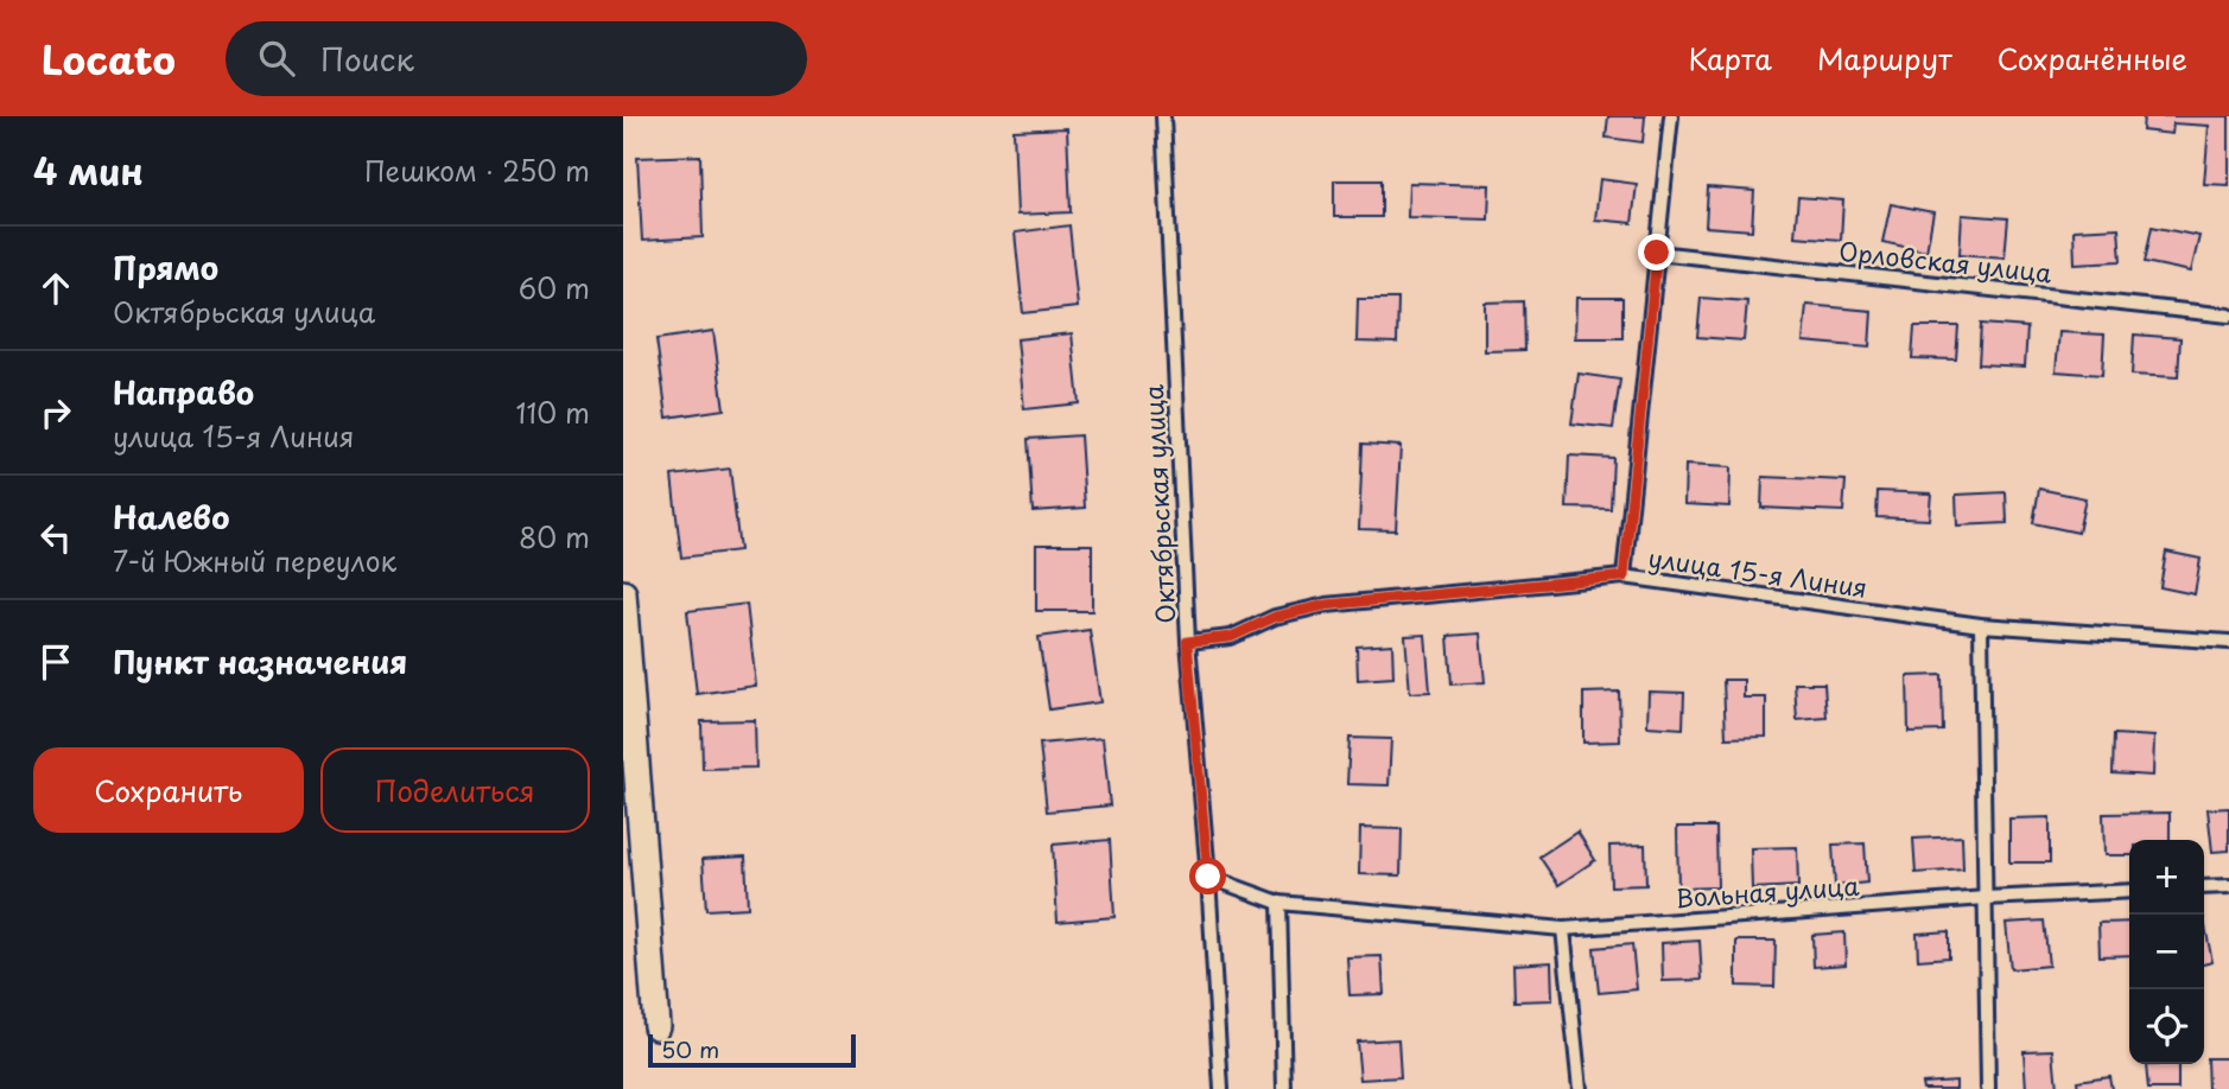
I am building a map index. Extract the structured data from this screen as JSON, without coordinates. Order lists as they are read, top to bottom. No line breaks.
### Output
{"streets":{"lane":["Орловская улица","Октябрьская улица","улица 15-я Линия","Вольная улица"]},"crossings":[["Октябрьская улица","улица 15-я Линия"],["Октябрьская улица","Вольная улица"]],"scale_bar":"50 m","page":{"header":"Locato","search":"Поиск","nav":["Карта","Маршрут","Сохранённые"],"heading":["4 мин","Пешком · 250 m"],"list":[["Прямо","Октябрьская улица","60 m"],["Направо","улица 15-я Линия","110 m"],["Налево","7-й Южный переулок","80 m"],"Пункт назначения"],"buttons":["Сохранить","Поделиться"],"map_buttons":["+","−"],"scale":"50 m"}}
